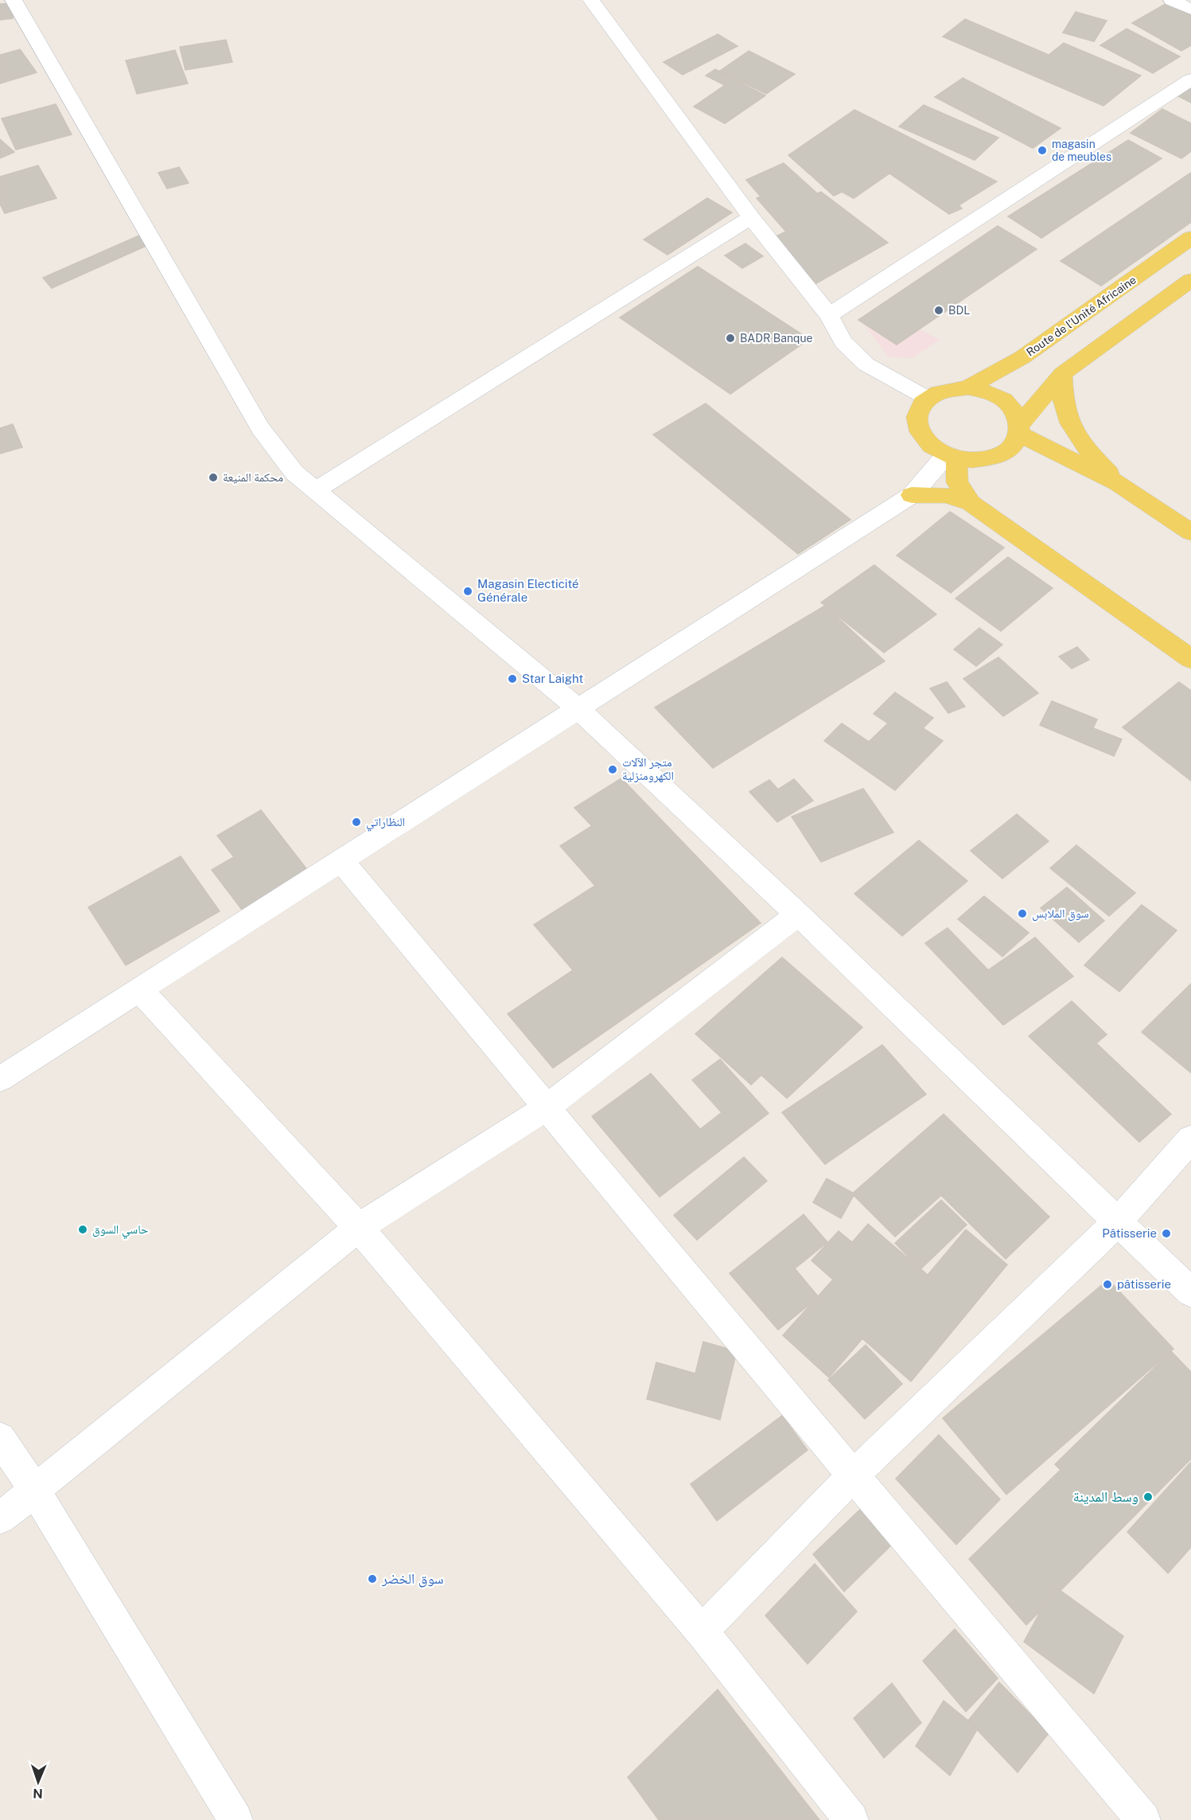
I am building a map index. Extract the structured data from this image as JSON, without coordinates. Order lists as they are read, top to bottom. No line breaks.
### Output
{"streets":{"main road":["Route de l'Unité Africaine"]},"places":["magasin de meubles","BDL","BADR Banque","محكمة المنيعة","Magasin Electicité Générale","Star Laight","متجر الآلات الكهرومنزلية","النظاراتي","سوق الملابس","حاسي السوق","Pâtisserie","pâtisserie","وسط المدينة","سوق الخضر"],"north":"bottom"}
